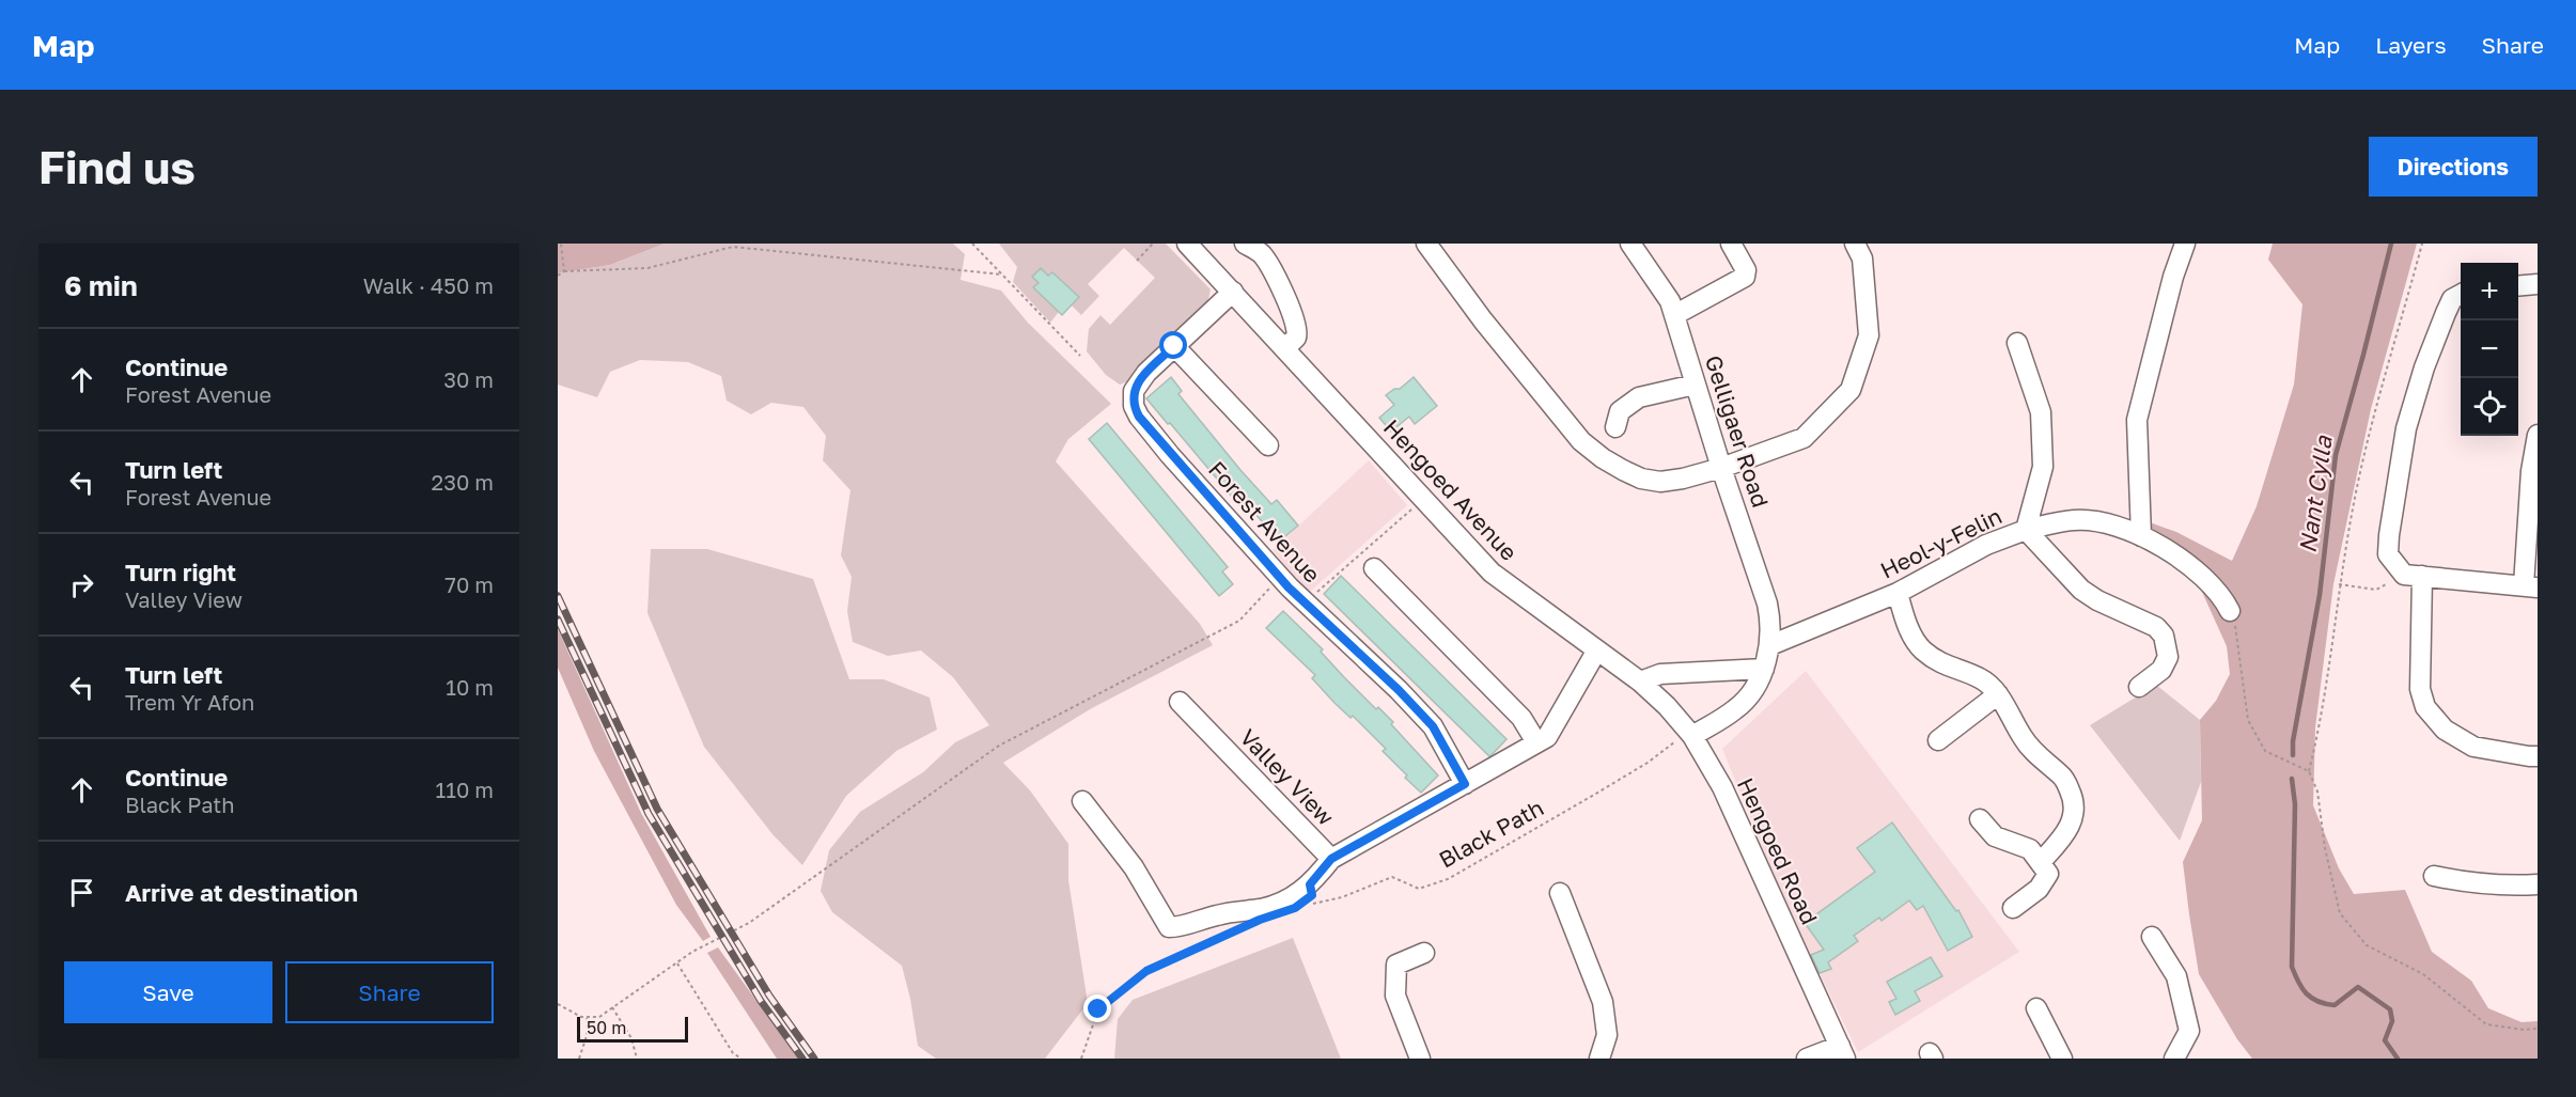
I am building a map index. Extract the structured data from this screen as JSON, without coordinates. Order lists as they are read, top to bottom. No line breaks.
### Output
{"streets":{"street":["Gelligaer Road","Hengoed Avenue","Forest Avenue","Heol-y-Felin","Valley View","Hengoed Road"],"path":["Black Path"]},"crossings":[["Gelligaer Road","Heol-y-Felin"],["Gelligaer Road","Black Path"],["Gelligaer Road","Hengoed Road"],["Hengoed Avenue","Forest Avenue"],["Hengoed Avenue","Valley View"],["Hengoed Avenue","Hengoed Road"],["Forest Avenue","Valley View"],["Black Path","Hengoed Road"]],"water":["Nant Cylla"],"scale_bar":"50 m","page":{"header":"Map","nav":["Map","Layers","Share"],"buttons":["Directions",["Save","Share"]],"title":"Find us","heading":["6 min","Walk · 450 m"],"map_buttons":["+","−"],"list":[["Continue","Forest Avenue","30 m"],["Turn left","Forest Avenue","230 m"],["Turn right","Valley View","70 m"],["Turn left","Trem Yr Afon","10 m"],["Continue","Black Path","110 m"],"Arrive at destination"],"scale":"50 m"}}
